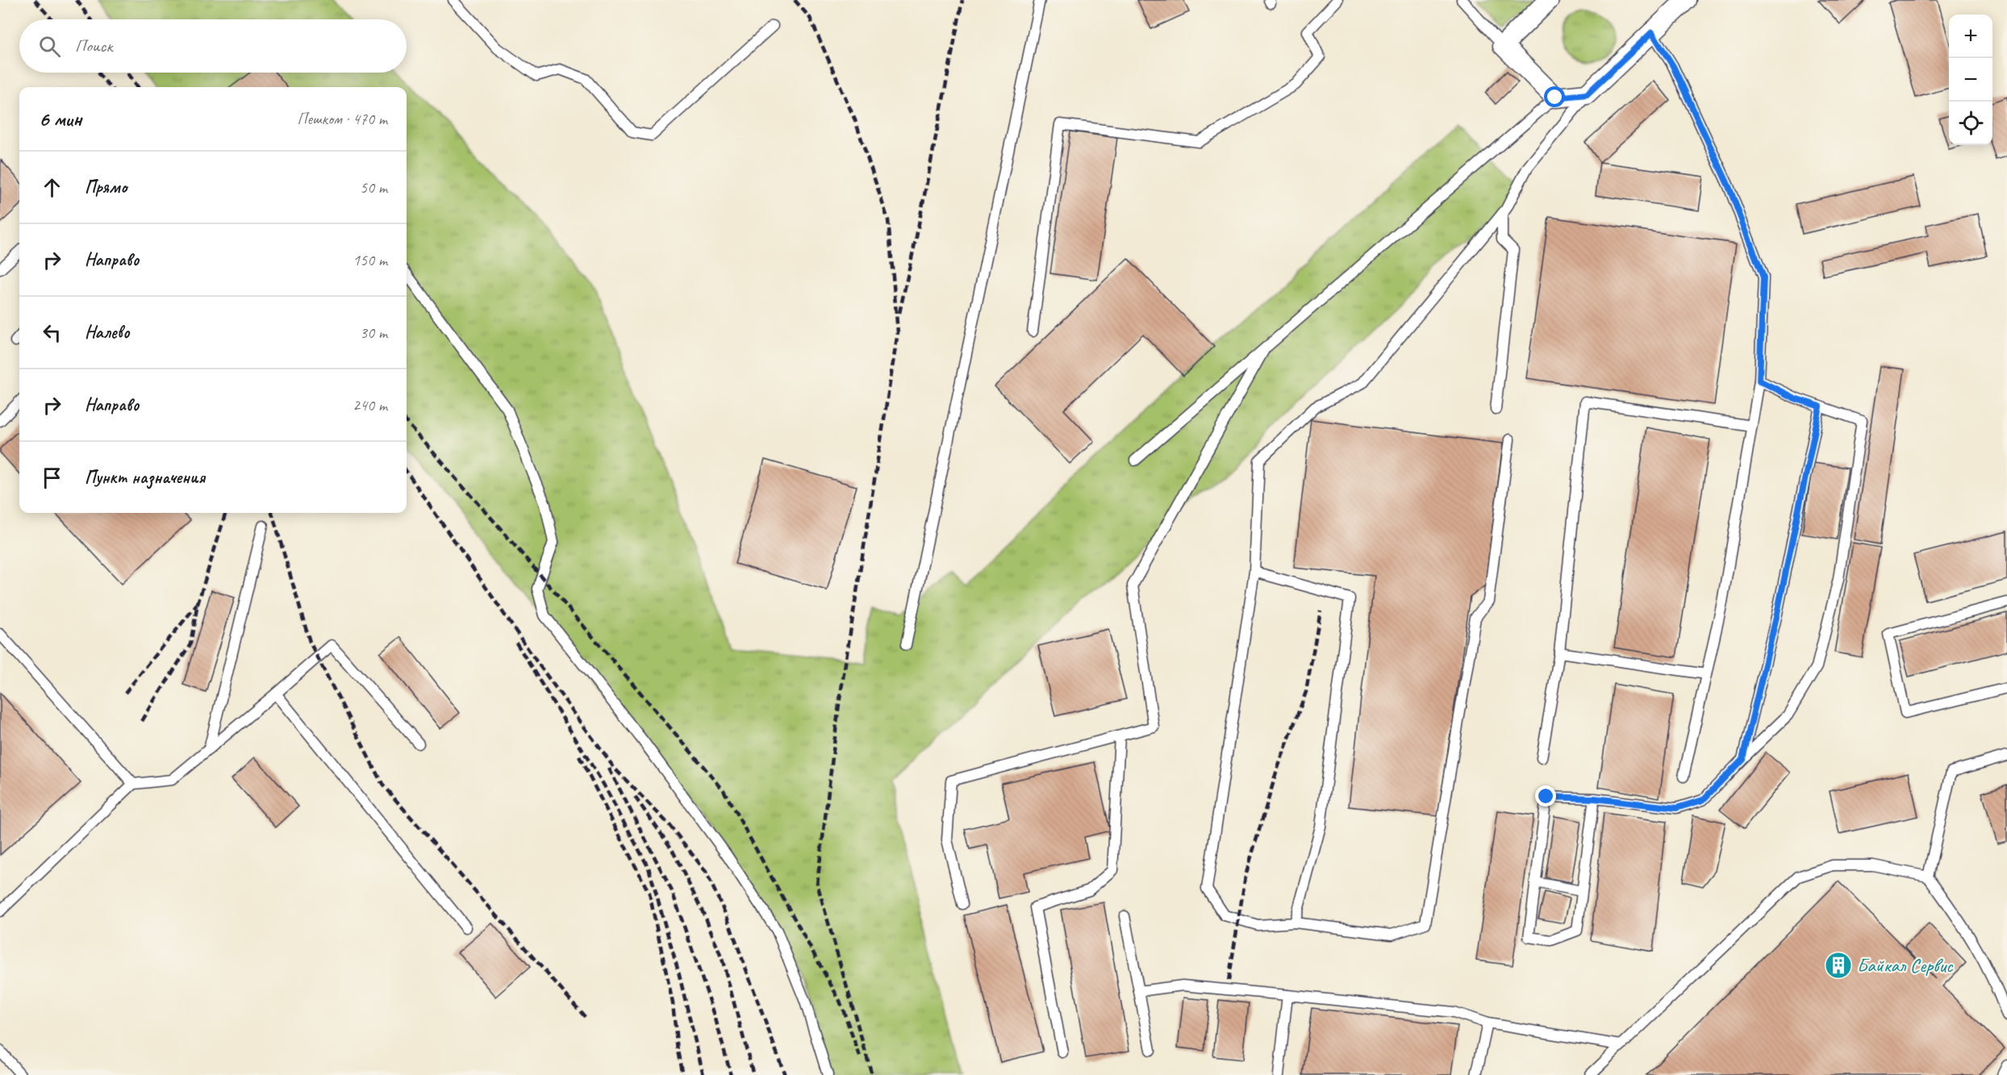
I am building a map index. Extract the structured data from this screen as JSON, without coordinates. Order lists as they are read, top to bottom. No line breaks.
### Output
{"places":{"building":["Байкал Сервис"]},"page":{"map_buttons":["+","−"],"search":"Поиск","heading":["6 мин","Пешком · 470 m"],"list":[["Прямо","50 m"],["Направо","150 m"],["Налево","30 m"],["Направо","240 m"],"Пункт назначения"]}}
